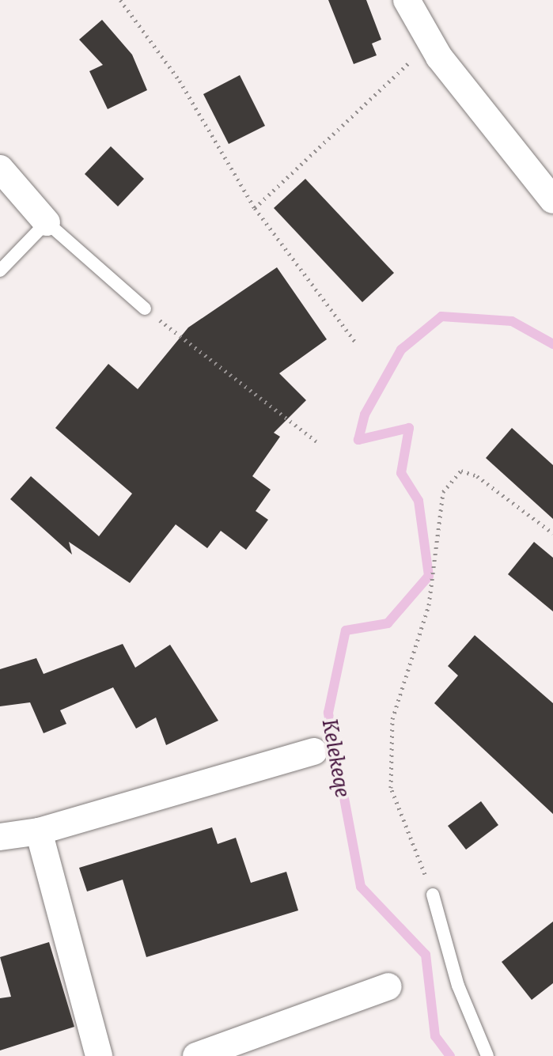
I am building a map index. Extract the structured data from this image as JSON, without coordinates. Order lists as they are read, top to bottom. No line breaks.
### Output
{"water":["Kelekeqe"]}
